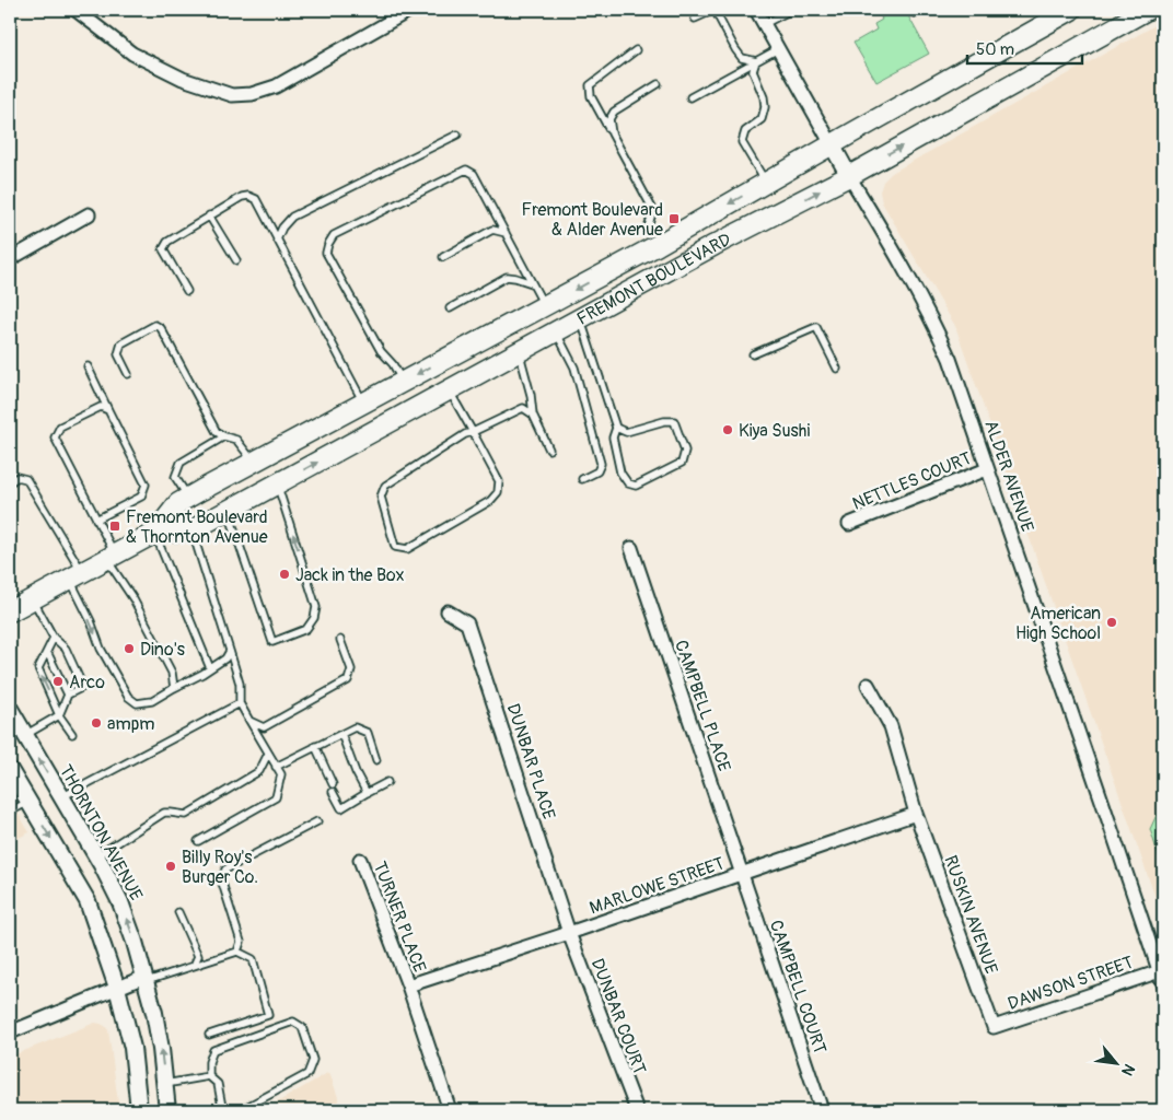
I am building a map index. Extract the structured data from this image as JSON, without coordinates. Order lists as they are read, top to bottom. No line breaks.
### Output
{"streets":{"main road":["FREMONT BOULEVARD"],"street":["ALDER AVENUE","NETTLES COURT","CAMPBELL PLACE","DUNBAR PLACE","THORNTON AVENUE","MARLOWE STREET","RUSKIN AVENUE","TURNER PLACE","DAWSON STREET","CAMPBELL COURT","DUNBAR COURT"]},"crossings":[["FREMONT BOULEVARD","ALDER AVENUE"],["ALDER AVENUE","NETTLES COURT"],["ALDER AVENUE","DAWSON STREET"],["CAMPBELL PLACE","MARLOWE STREET"],["CAMPBELL PLACE","CAMPBELL COURT"],["DUNBAR PLACE","MARLOWE STREET"],["DUNBAR PLACE","DUNBAR COURT"],["MARLOWE STREET","RUSKIN AVENUE"],["MARLOWE STREET","TURNER PLACE"],["MARLOWE STREET","CAMPBELL COURT"],["MARLOWE STREET","DUNBAR COURT"],["RUSKIN AVENUE","DAWSON STREET"]],"places":{"transit":["Fremont Boulevard & Alder Avenue","Fremont Boulevard & Thornton Avenue"],"other":["Kiya Sushi","Jack in the Box","American High School","Dino's","Arco","ampm","Billy Roy's Burger Co."]},"scale_bar":"50 m","north":"bottom right"}
